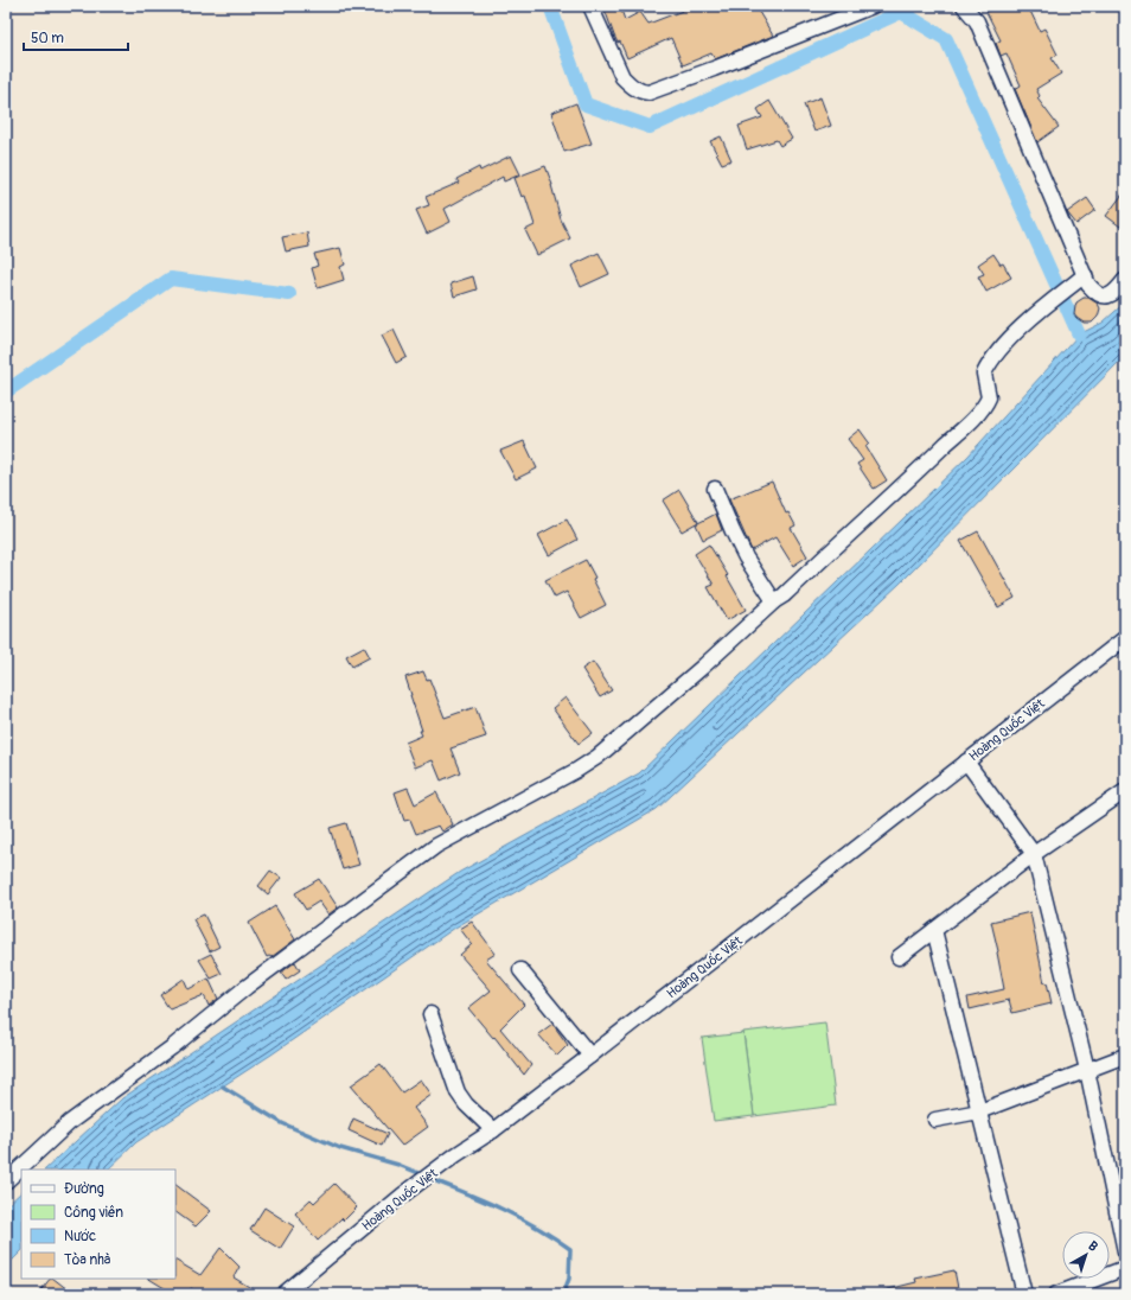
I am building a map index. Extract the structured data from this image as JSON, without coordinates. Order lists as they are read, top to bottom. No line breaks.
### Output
{"streets":{"street":["Hoàng Quốc Việt"]},"legend":["Đường","Công viên","Nước","Tòa nhà"],"scale_bar":"50 m","north":"top right"}
